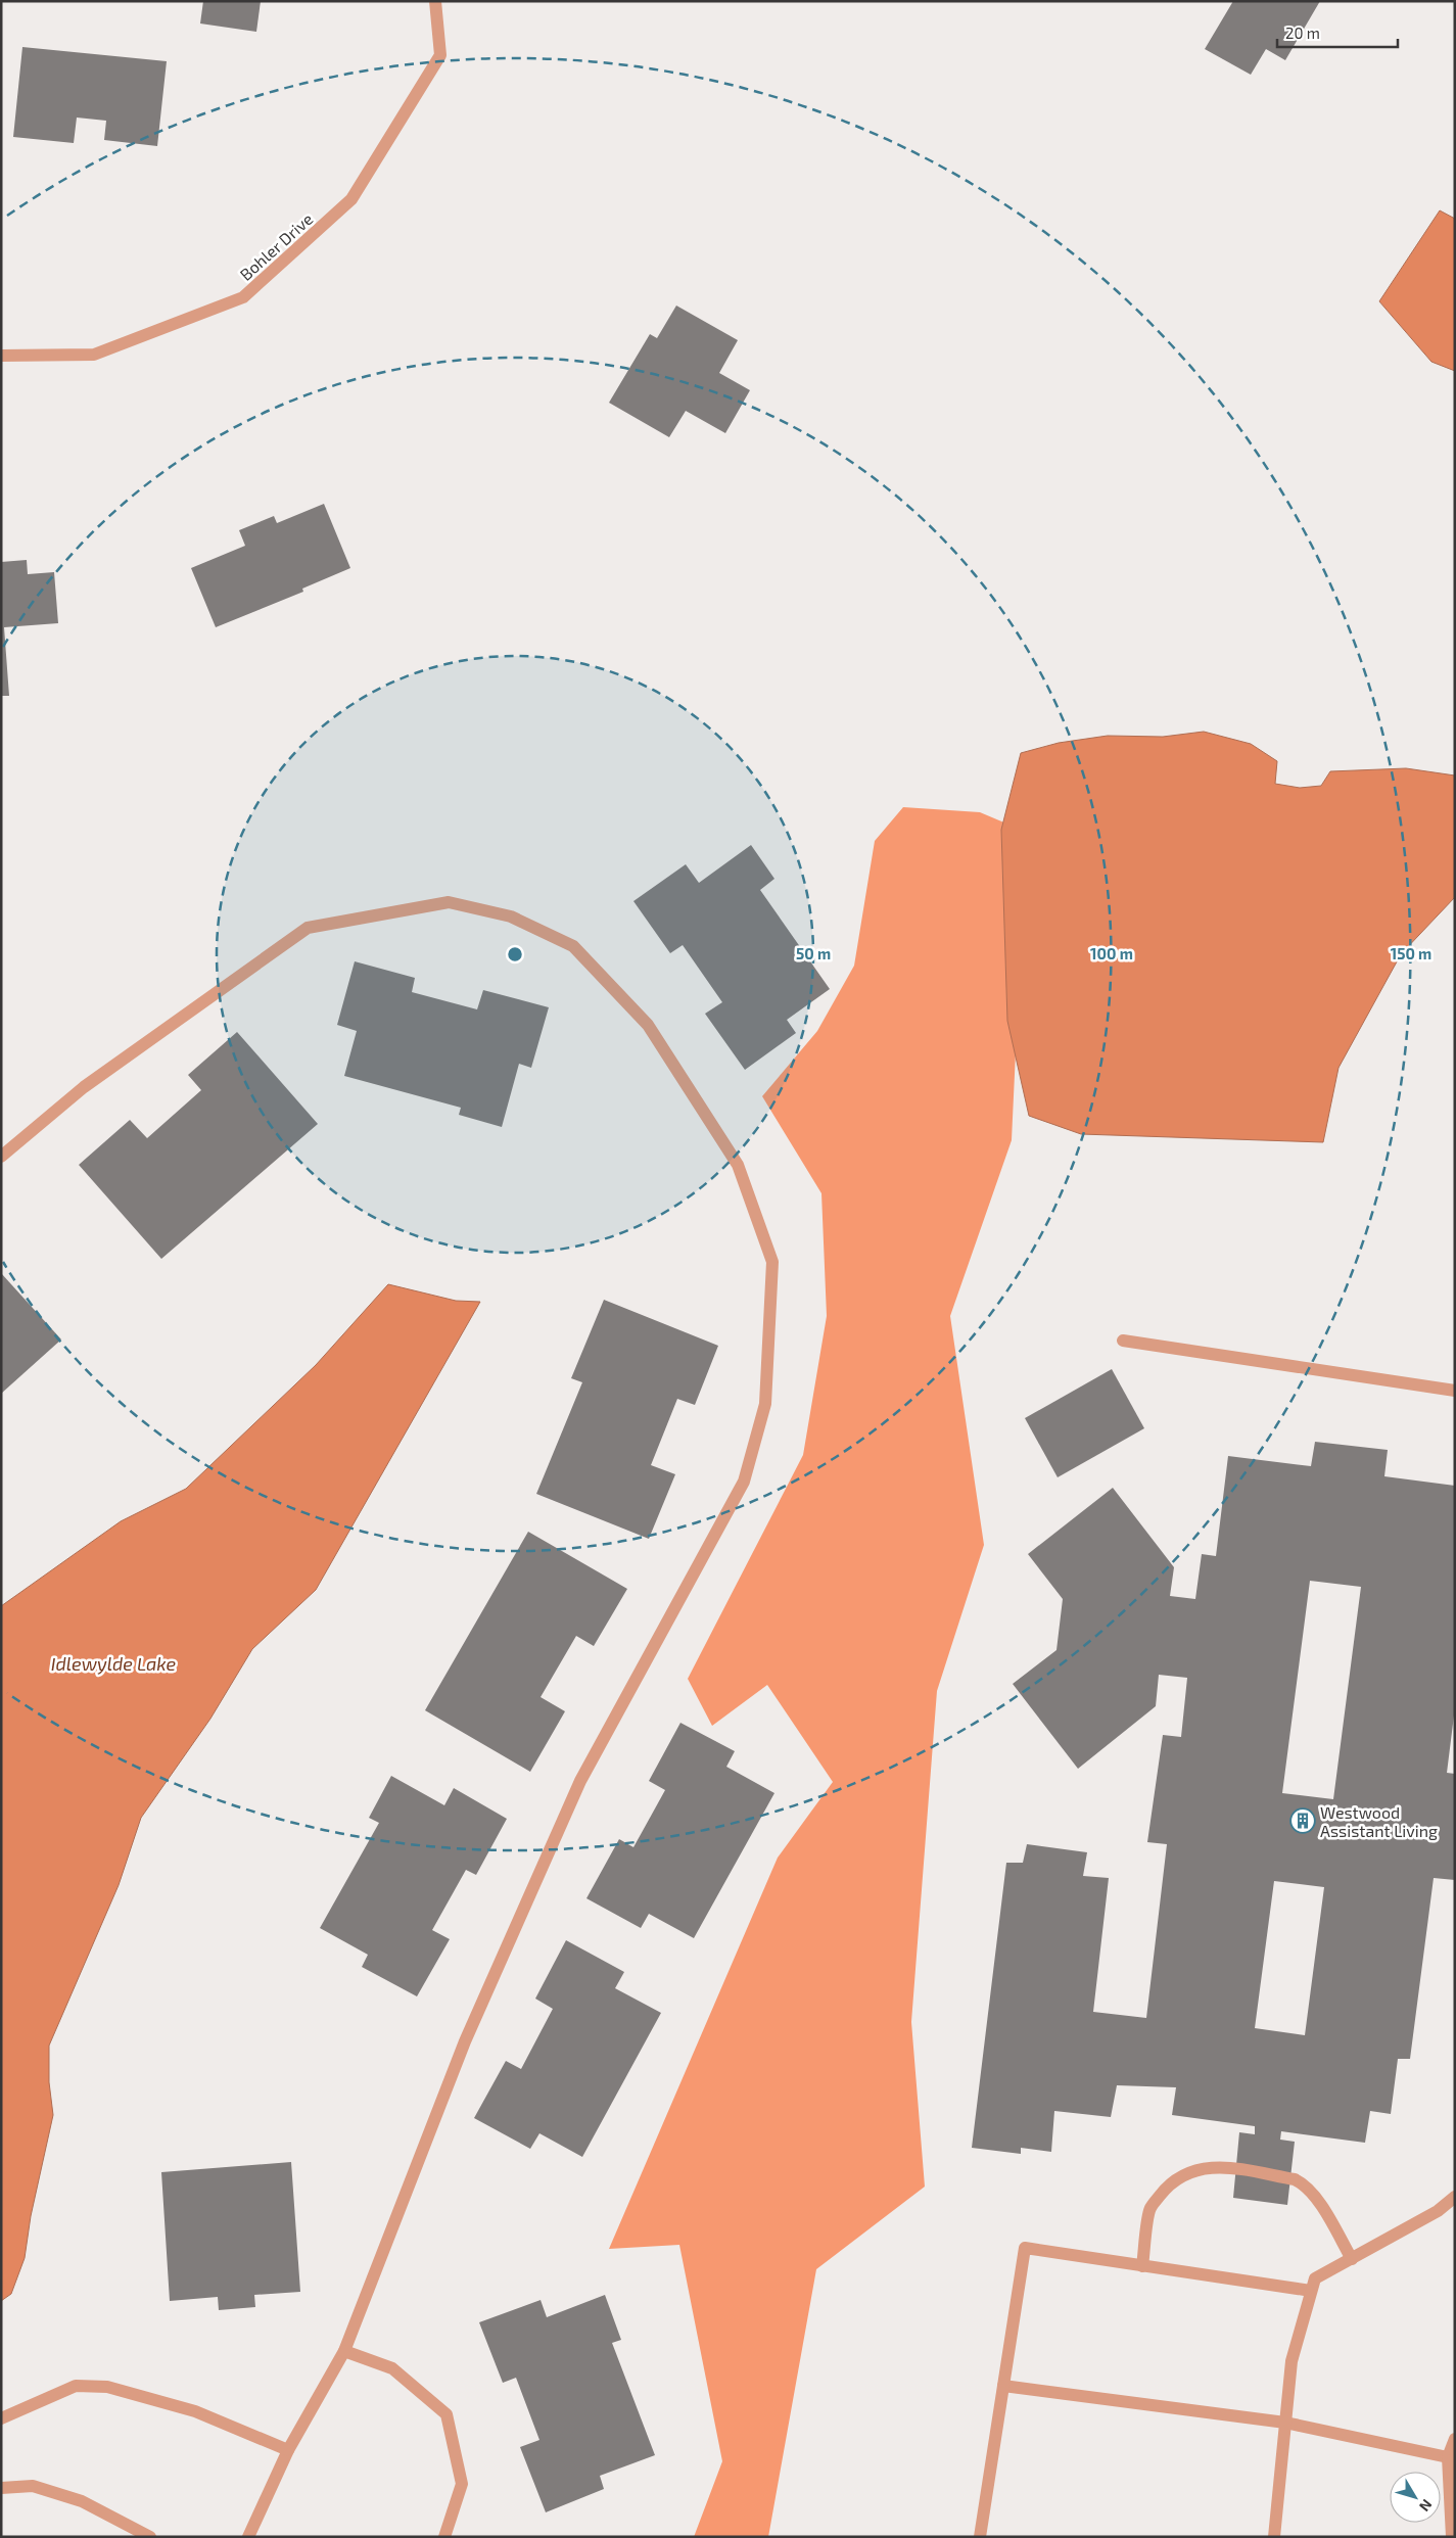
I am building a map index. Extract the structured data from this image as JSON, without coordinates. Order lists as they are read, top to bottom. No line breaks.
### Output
{"streets":{"street":["Bohler Drive"]},"water":["Idlewylde Lake"],"places":{"building":["Westwood Assistant Living"]},"scale_bar":"20 m","north":"bottom right","rings":["50 m","100 m","150 m"]}
